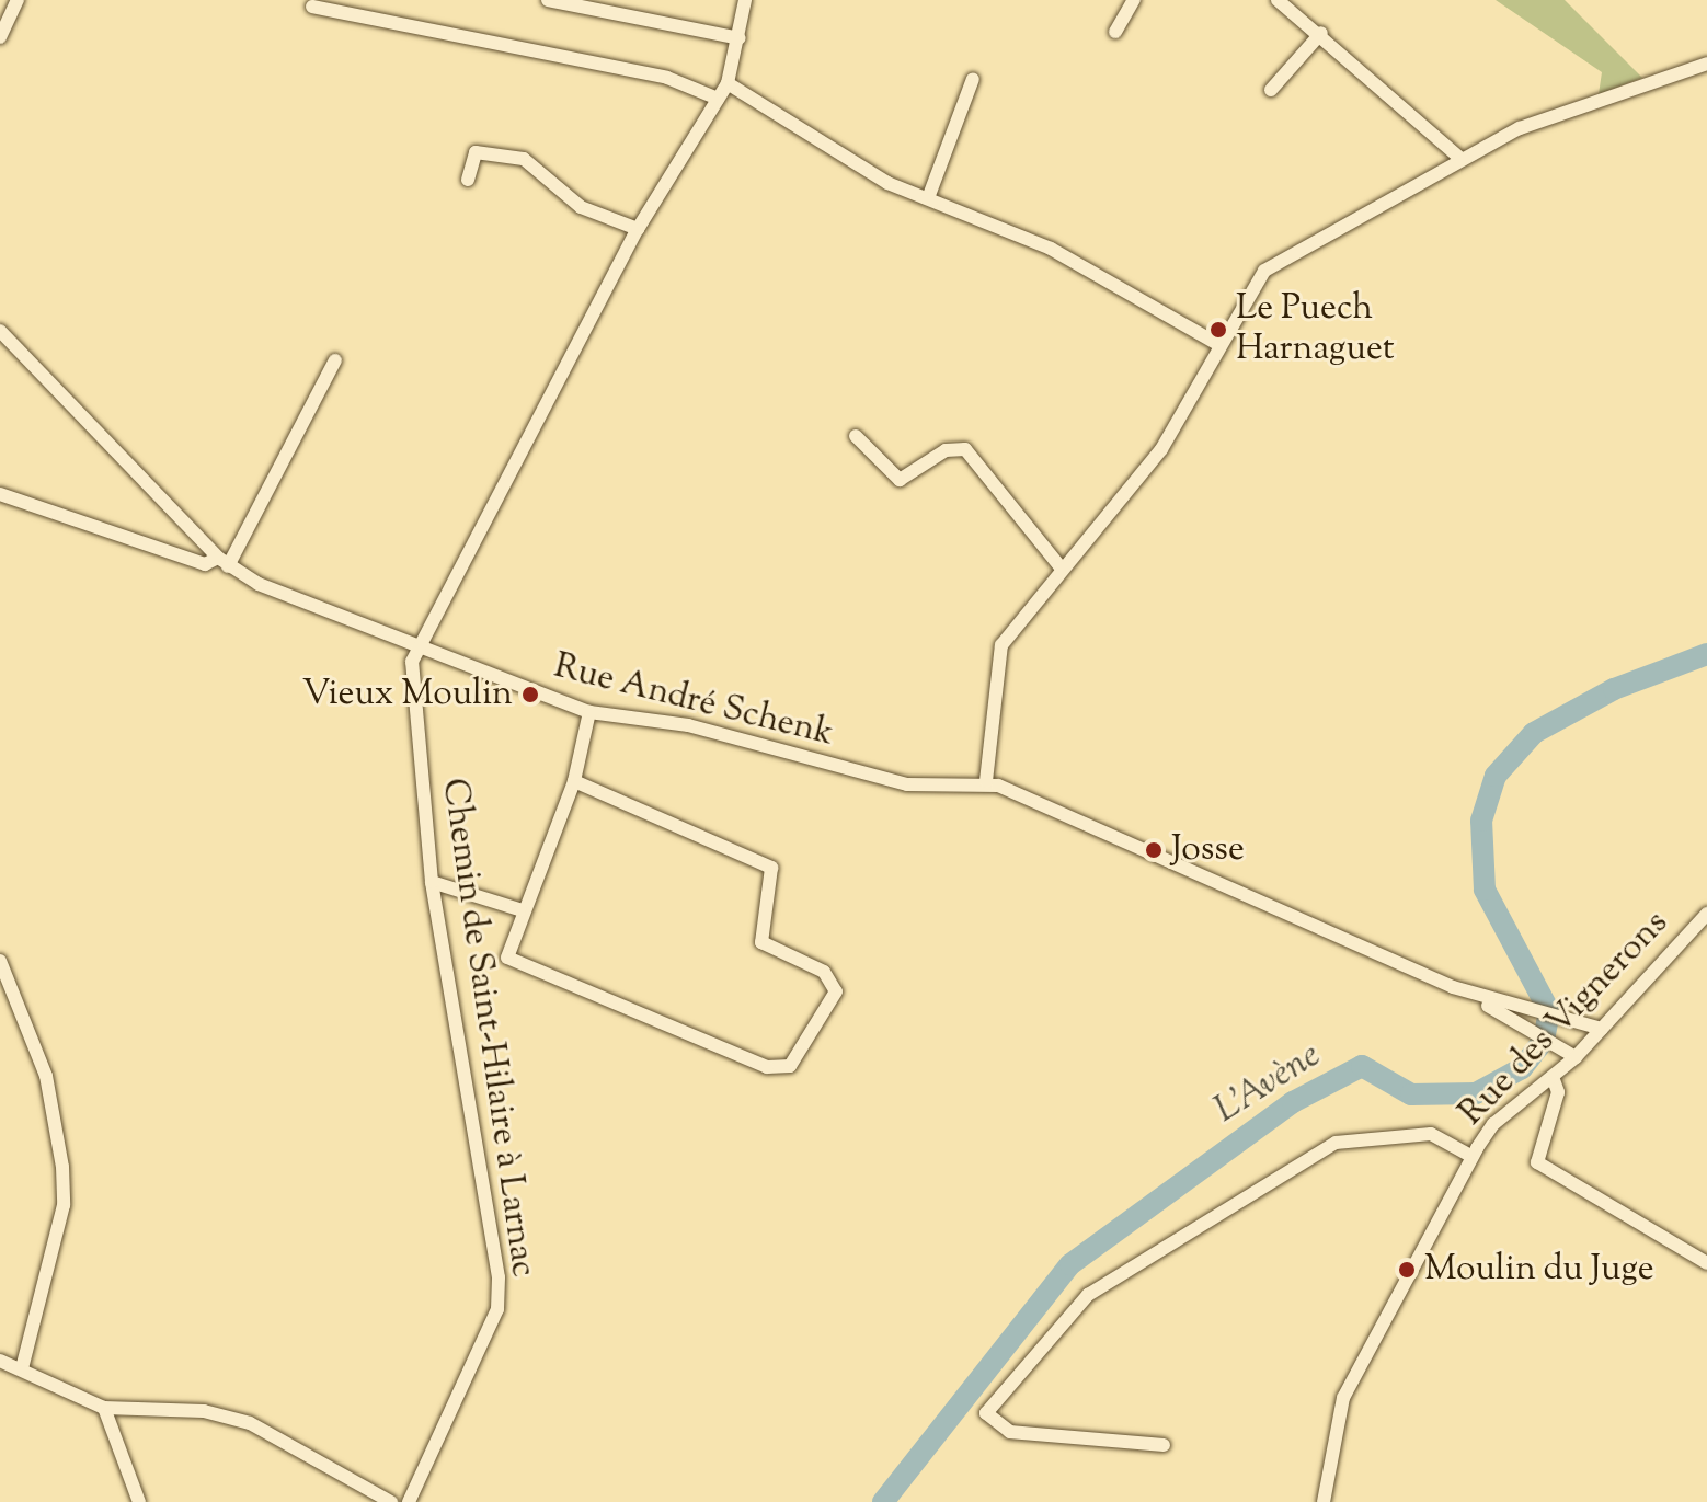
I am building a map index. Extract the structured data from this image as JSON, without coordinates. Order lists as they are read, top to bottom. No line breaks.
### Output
{"streets":{"street":["Rue André Schenk","Rue des Vignerons","Chemin de Saint-Hilaire à Larnac"]},"crossings":[["Rue André Schenk","Rue des Vignerons"],["Rue André Schenk","Chemin de Saint-Hilaire à Larnac"]],"water":["L'Avène"],"places":["Le Puech Harnaguet","Vieux Moulin","Josse","Moulin du Juge"]}
